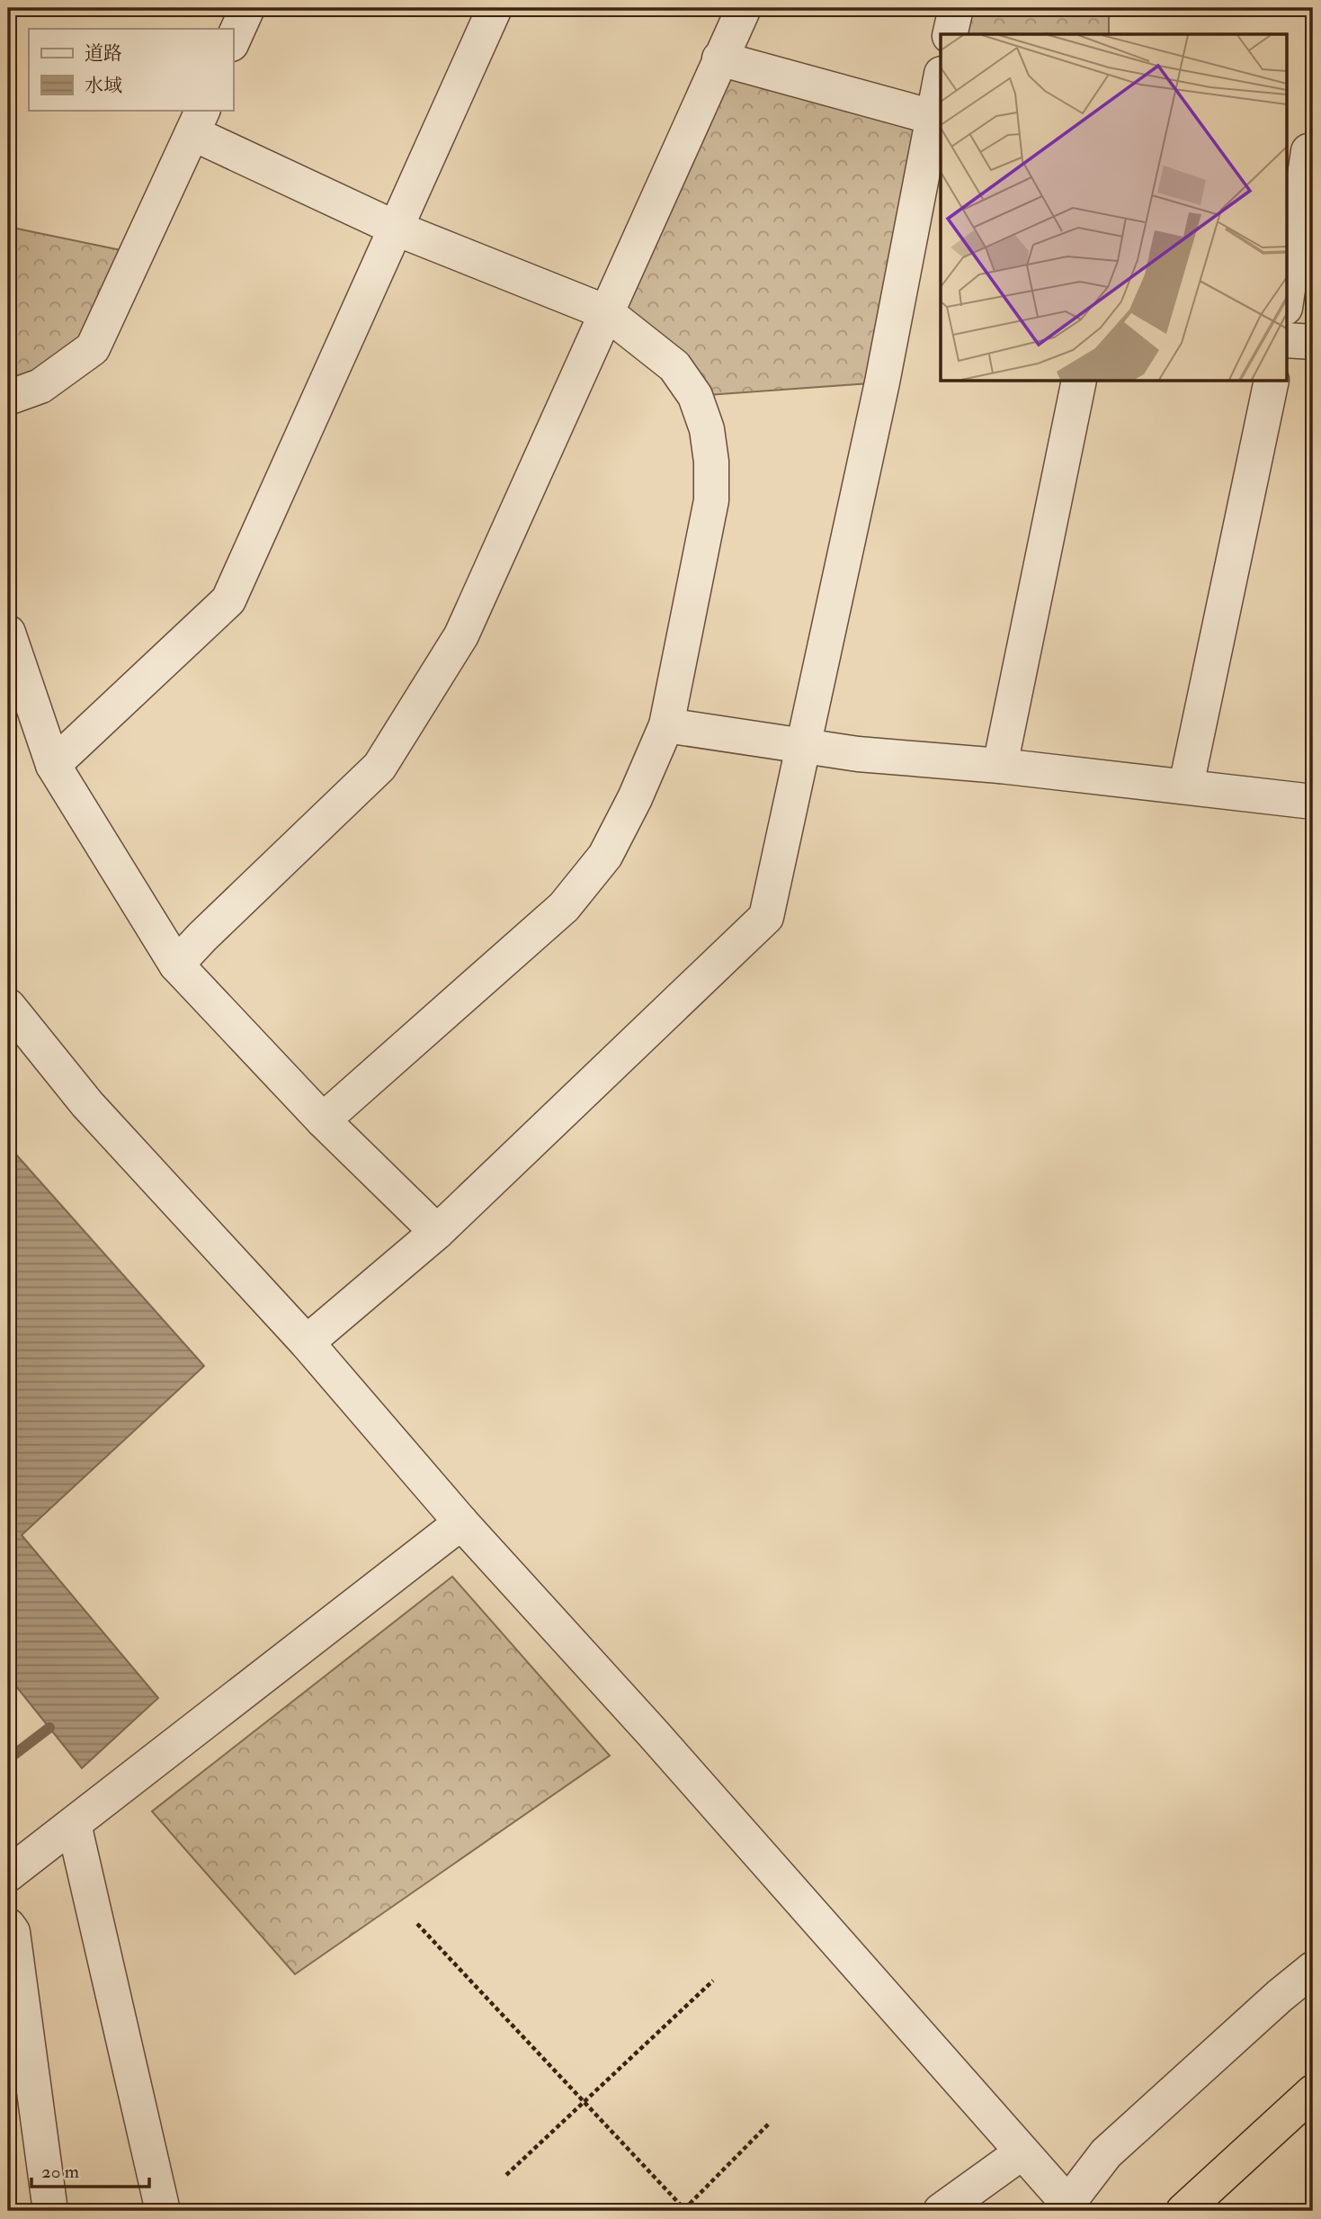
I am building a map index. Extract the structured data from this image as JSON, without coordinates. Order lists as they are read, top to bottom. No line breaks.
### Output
{"legend":["道路","水域"],"scale_bar":"20 m"}
